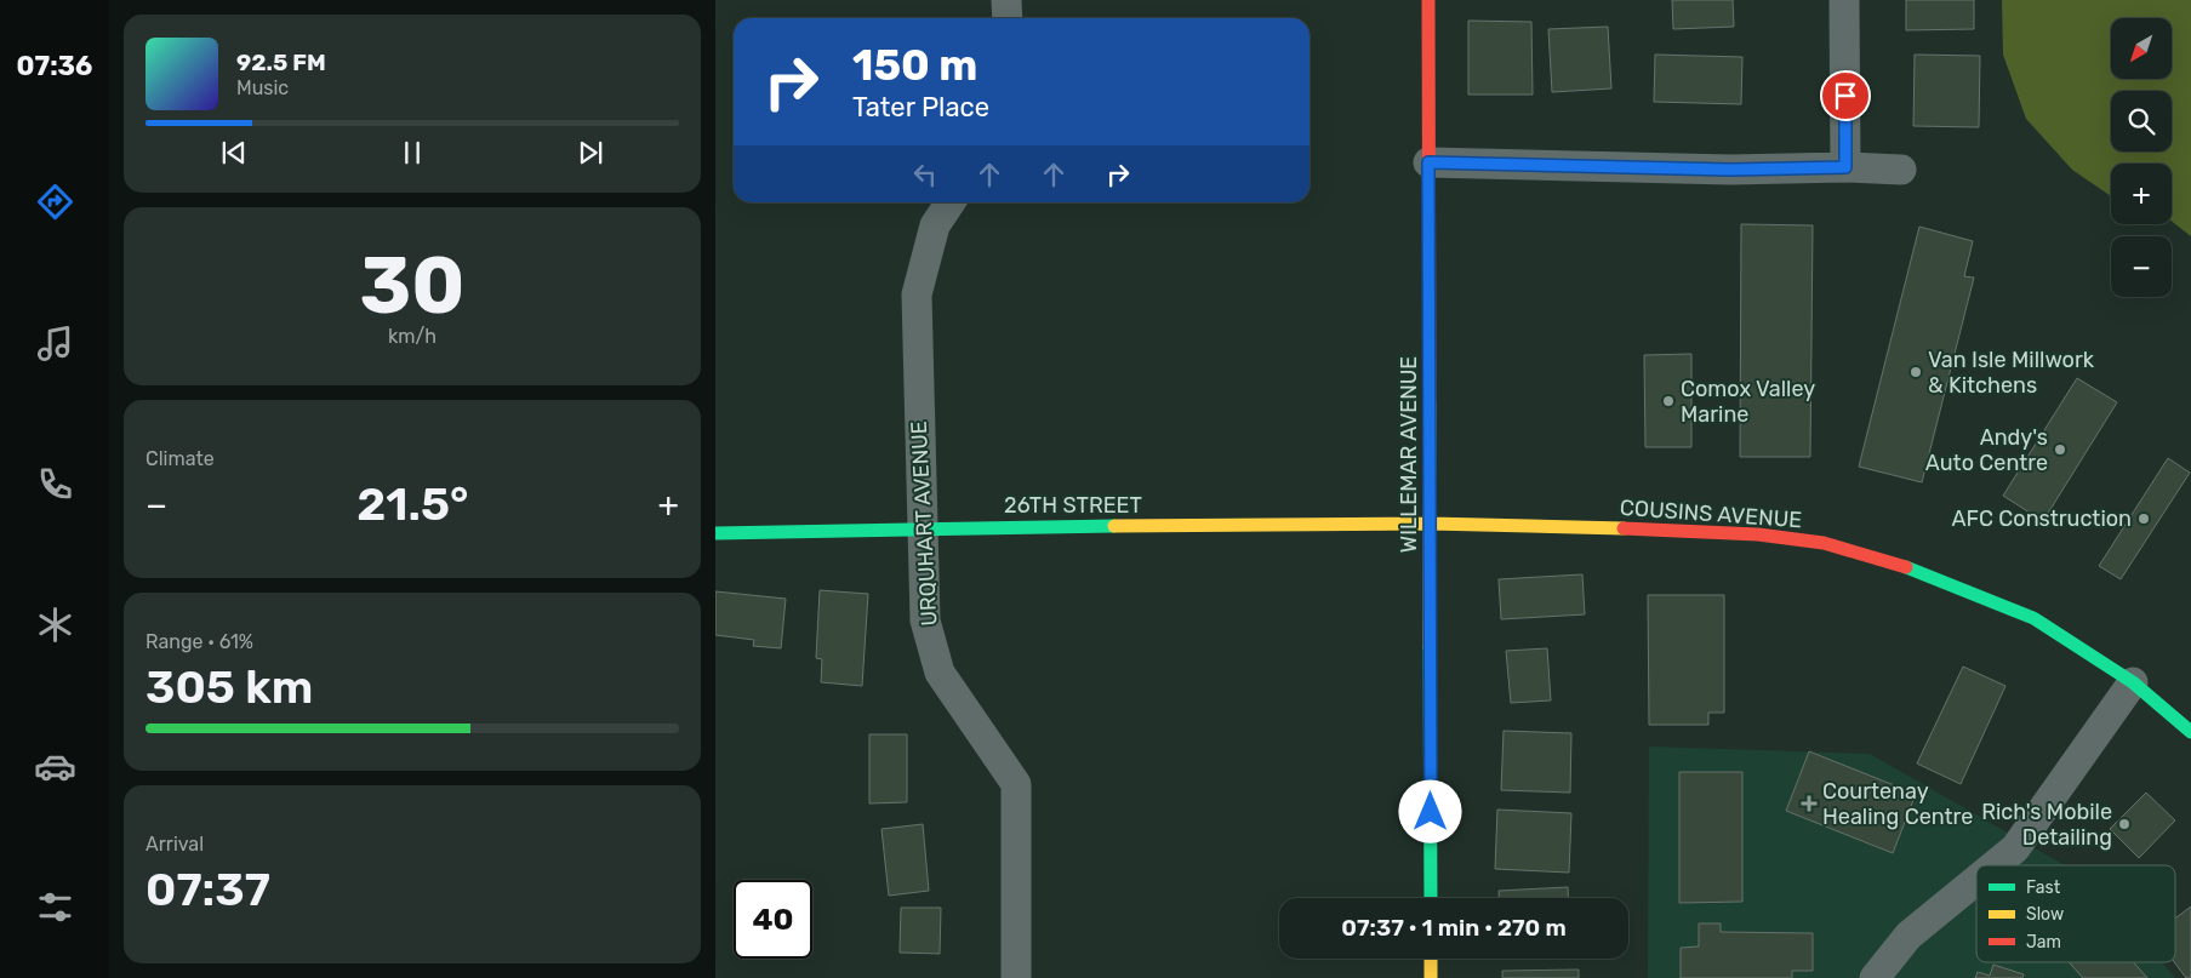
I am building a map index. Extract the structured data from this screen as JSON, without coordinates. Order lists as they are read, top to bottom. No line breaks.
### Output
{"streets":{"street":["WILLEMAR AVENUE","26TH STREET","COUSINS AVENUE","URQUHART AVENUE"]},"crossings":[["WILLEMAR AVENUE","26TH STREET"],["WILLEMAR AVENUE","COUSINS AVENUE"],["26TH STREET","COUSINS AVENUE"],["26TH STREET","URQUHART AVENUE"]],"places":{"other":["Van Isle Millwork & Kitchens","Comox Valley Marine","Andy's Auto Centre","AFC Construction","Rich's Mobile Detailing"],"health":["Courtenay Healing Centre"]},"legend":["Fast","Slow","Jam"],"north":"bottom left","page":{"tabs":"07:36","map_buttons":["+","−"],"turn":["150 m","Tater Place"],"song":["92.5 FM","Music"],"tile":[["30","km/h"],"Climate",["Range · 61%","305 km"],["Arrival","07:37"]],"heat":["−","21.5°","+"],"limit":"40","trip":"07:37 · 1 min · 270 m"}}
